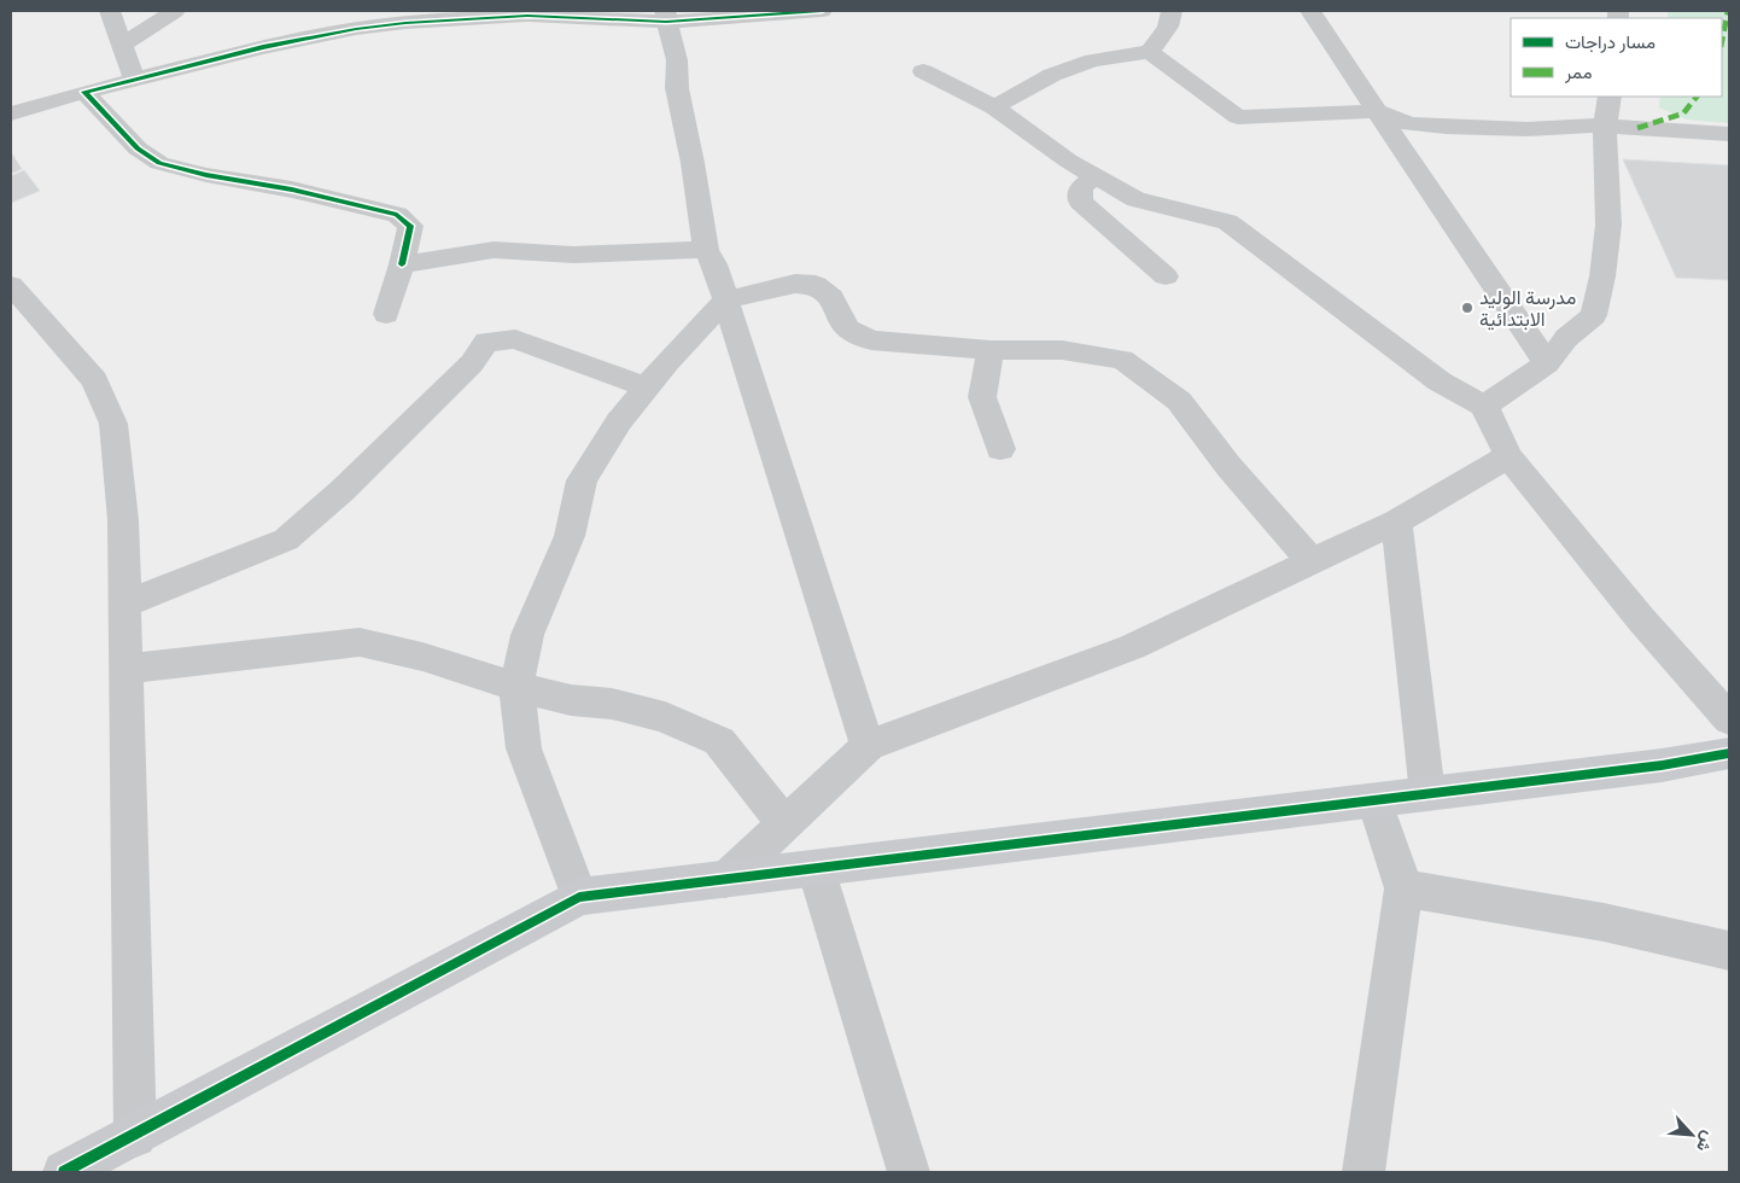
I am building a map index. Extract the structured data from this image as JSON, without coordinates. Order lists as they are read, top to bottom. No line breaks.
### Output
{"places":["مدرسة الوليد الابتدائية"],"legend":["مسار دراجات","ممر"],"north":"bottom right"}
